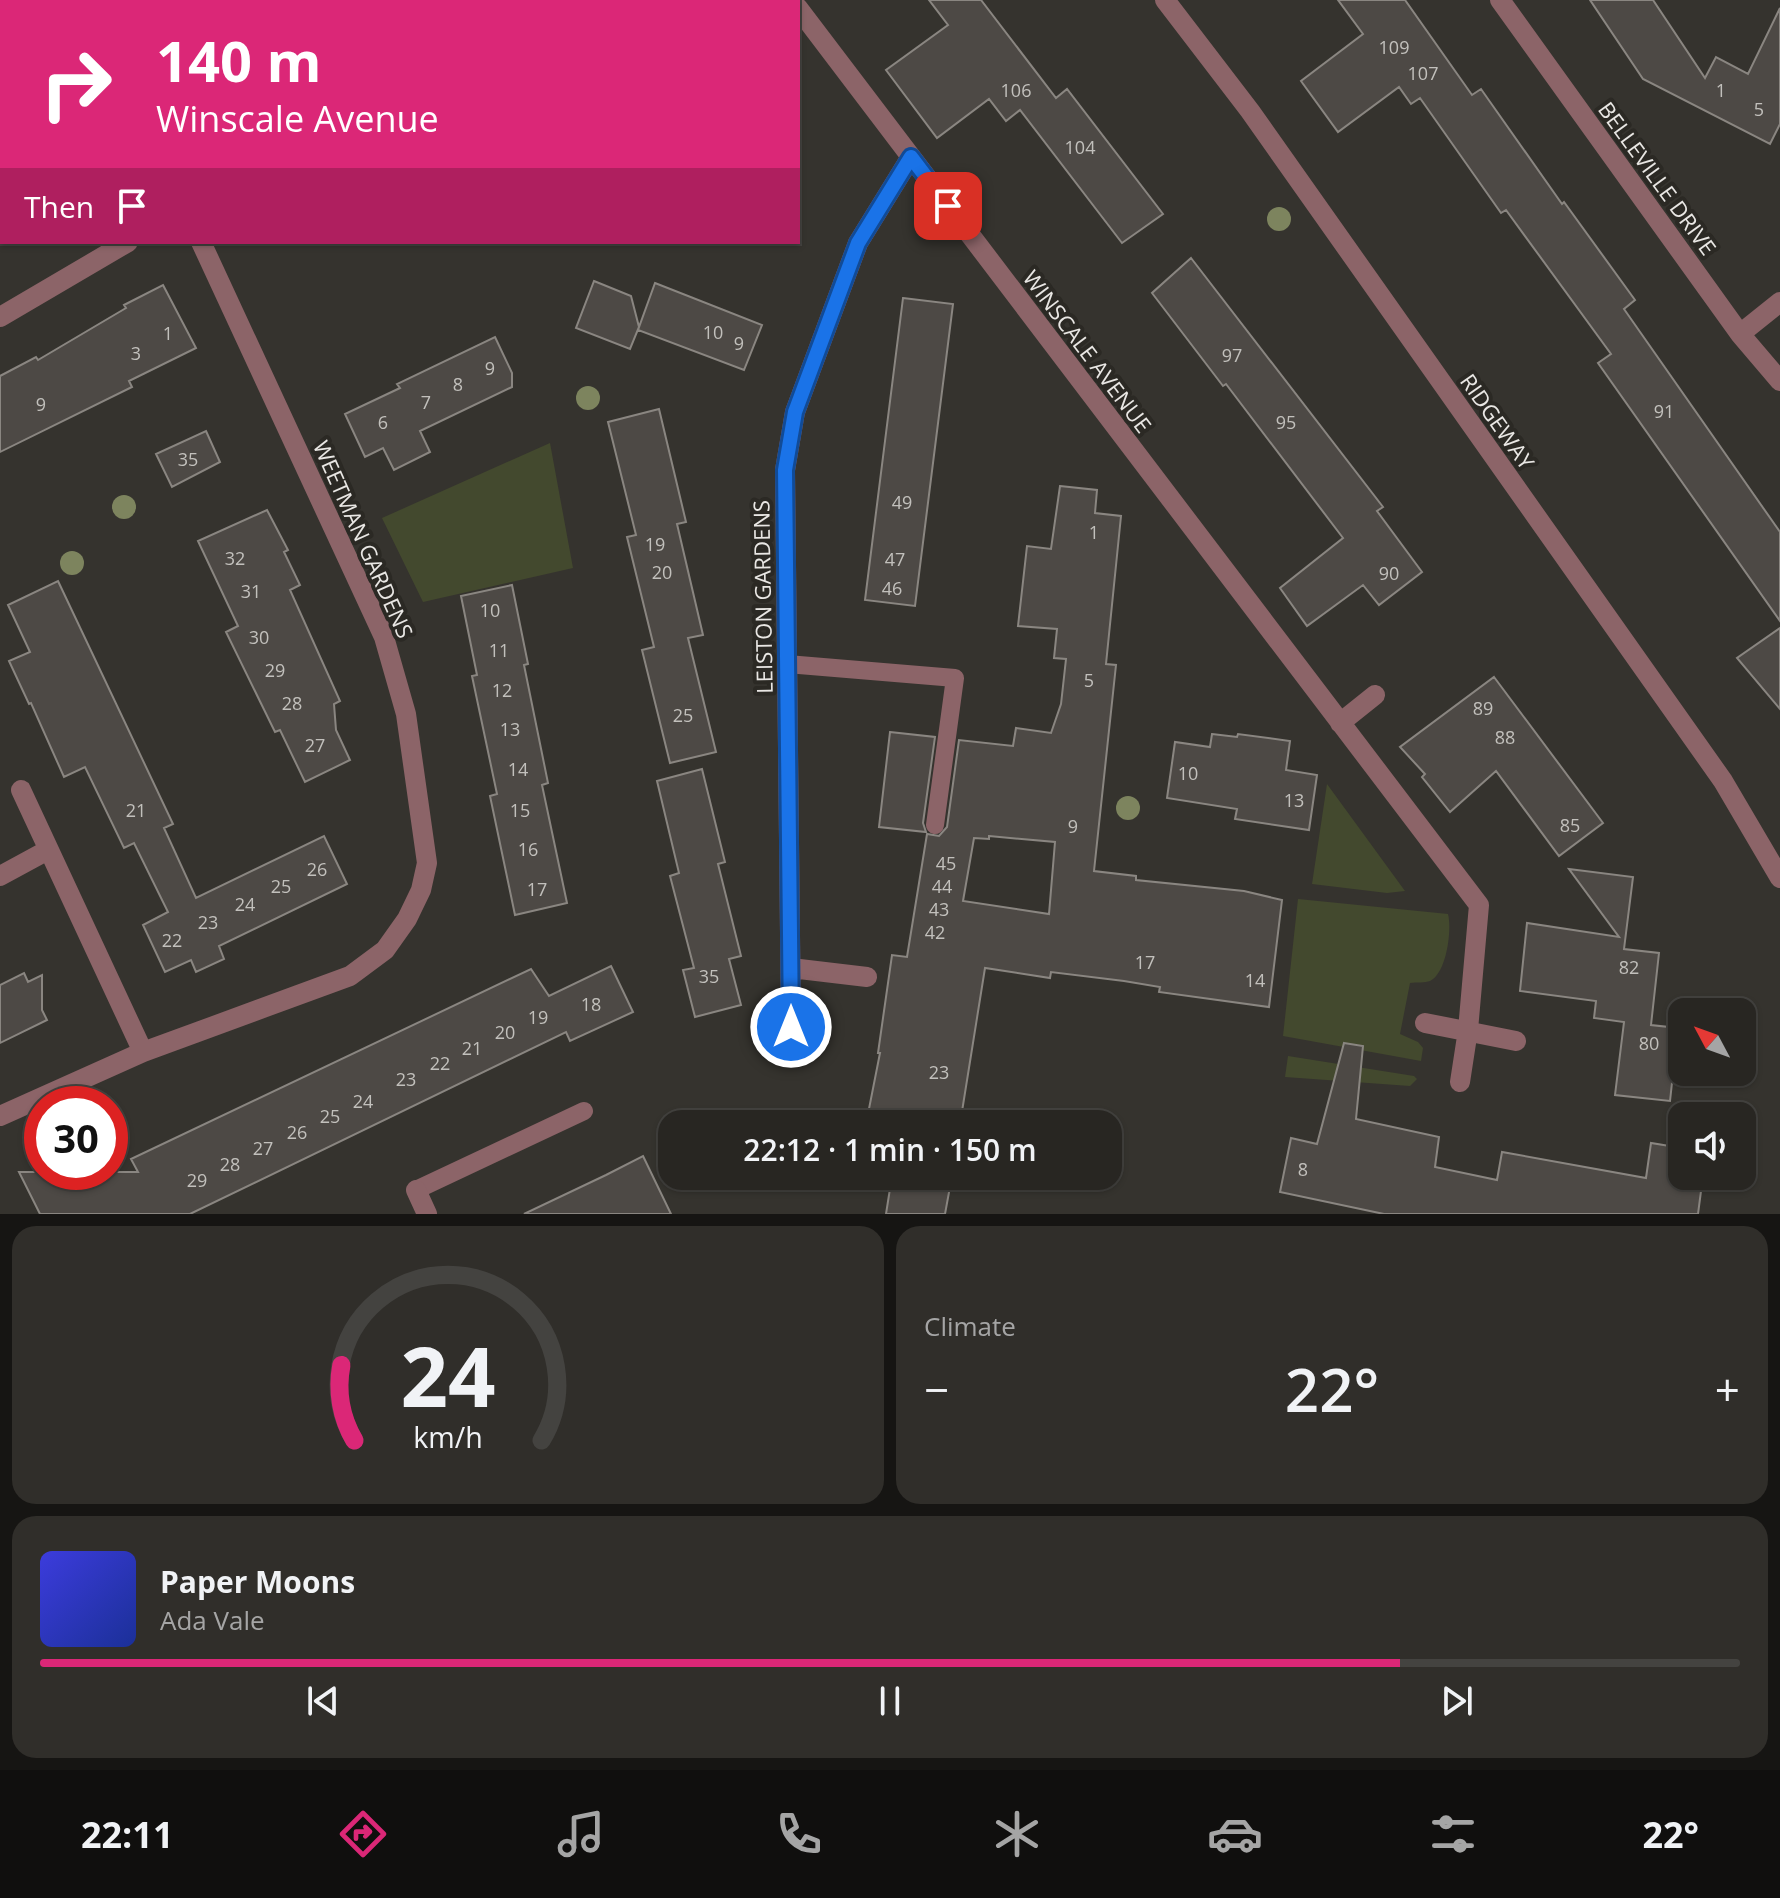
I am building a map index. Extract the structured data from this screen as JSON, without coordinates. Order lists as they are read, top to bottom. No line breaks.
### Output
{"streets":{"street":["BELLEVILLE DRIVE","WINSCALE AVENUE","RIDGEWAY","WEETMAN GARDENS","LEISTON GARDENS"]},"crossings":[["WINSCALE AVENUE","LEISTON GARDENS"]],"house_numbers":["109","107","106","1","5","104","10","1","9","3","97","9","8","7","9","91","6","95","35","49","1","19","32","47","20","90","46","31","10","30","11","29","5","12","28","89","25","13","88","27","14","10","13","21","15","85","9","16","45","26","25","44","17","24","43","23","42","22","17","82","35","14","18","19","20","80","21","22","23","23","24","25","26","27","28","8","29"],"north":"top left","page":{"turn":["140 m","Winscale Avenue"],"then":"Then","limit":"30","trip":"22:12 · 1 min · 150 m","tile":"Climate","heat":["−","22°","+"],"song":["Paper Moons","Ada Vale"],"tabs":["22:11","22°"],"gauge":["24","km/h"]}}
